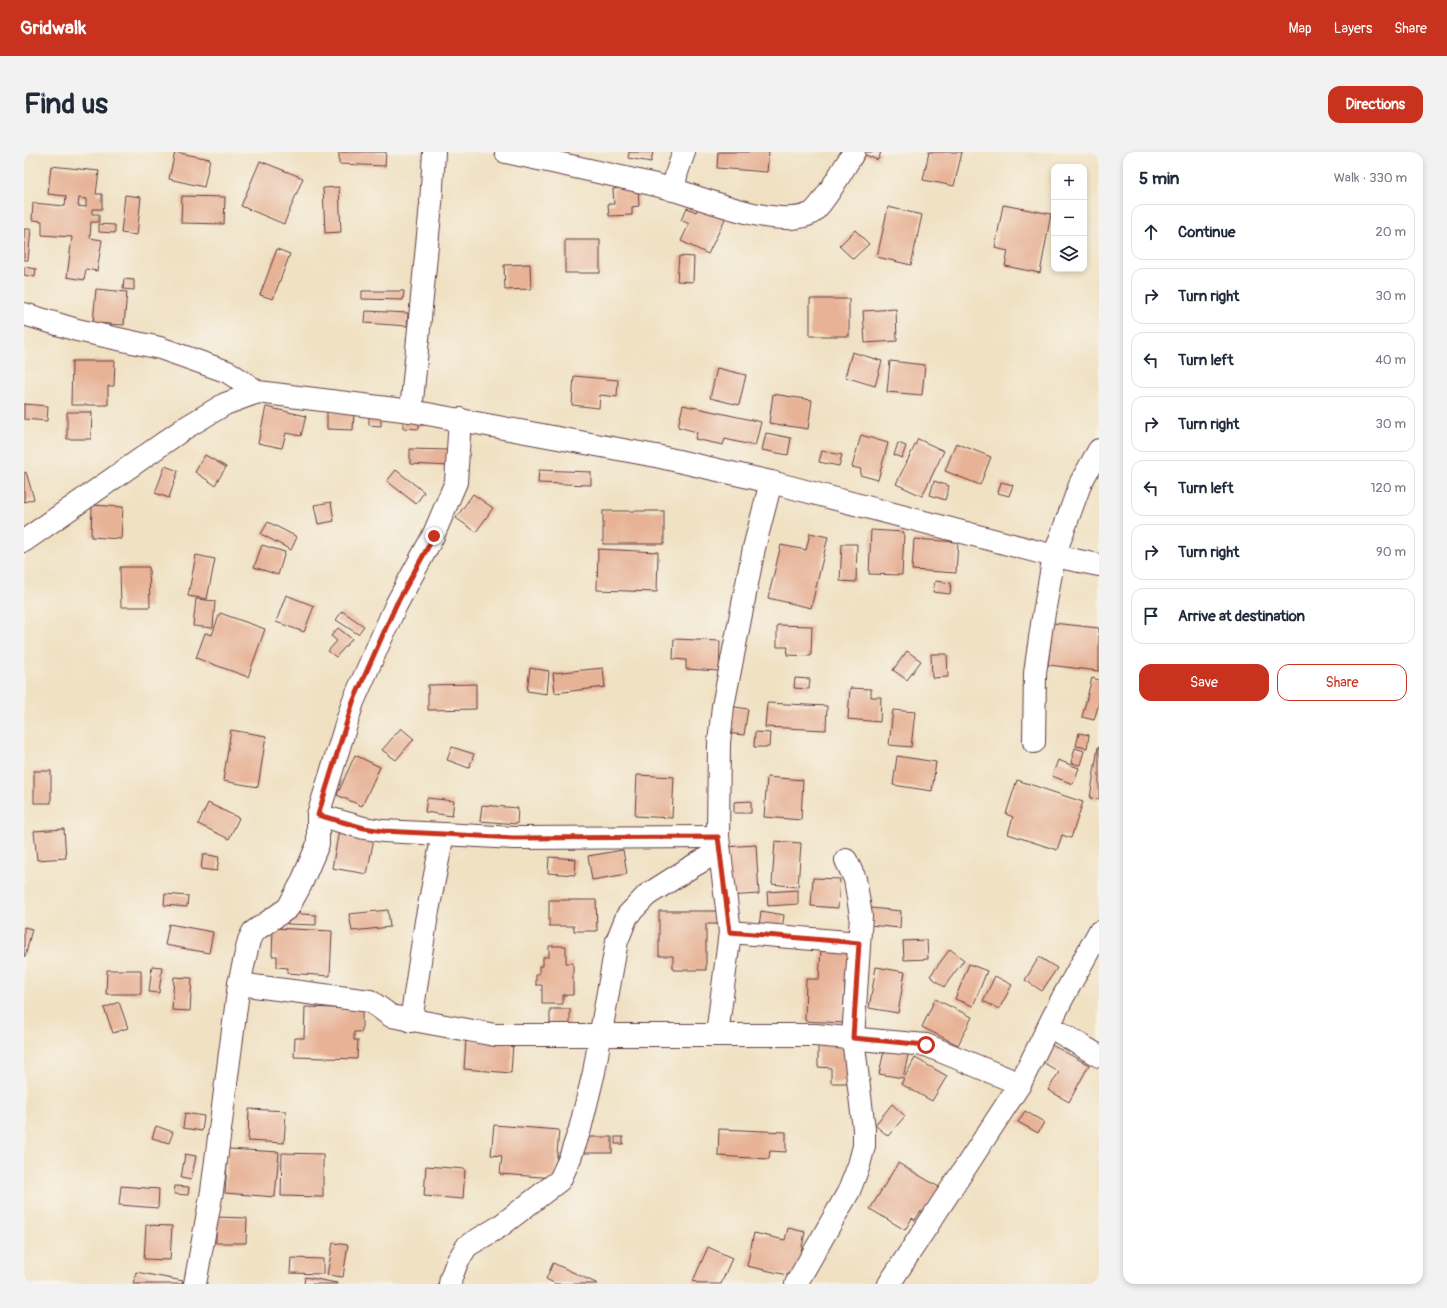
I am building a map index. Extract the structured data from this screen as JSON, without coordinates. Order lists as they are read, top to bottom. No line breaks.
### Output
{"page":{"header":"Gridwalk","nav":["Map","Layers","Share"],"buttons":["Directions",["Save","Share"]],"title":"Find us","heading":["5 min","Walk · 330 m"],"map_buttons":["+","−"],"list":[["Continue","20 m"],["Turn right","30 m"],["Turn left","40 m"],["Turn right","30 m"],["Turn left","120 m"],["Turn right","90 m"],"Arrive at destination"]}}
